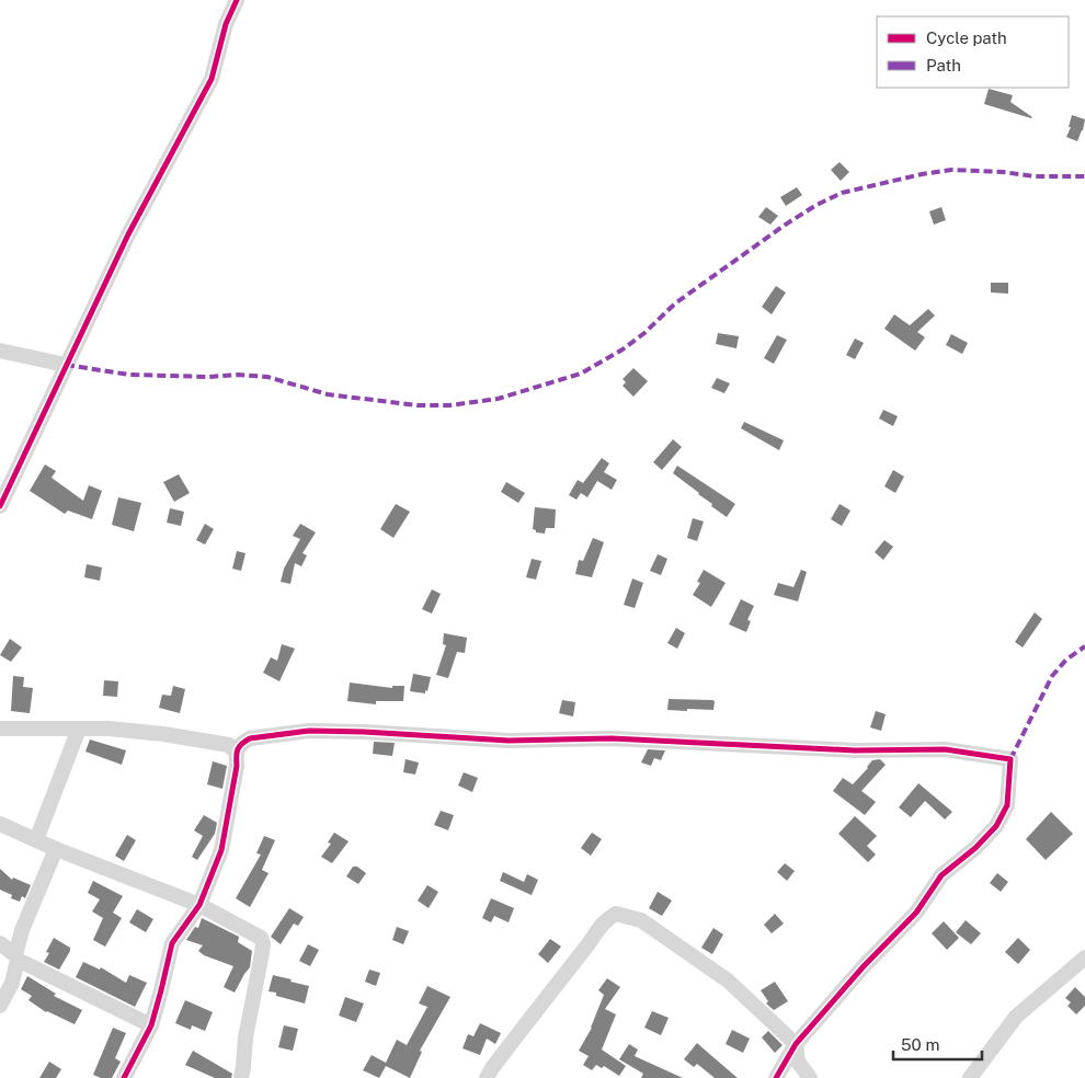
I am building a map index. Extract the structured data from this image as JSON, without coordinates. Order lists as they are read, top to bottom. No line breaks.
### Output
{"legend":["Cycle path","Path"],"scale_bar":"50 m"}
